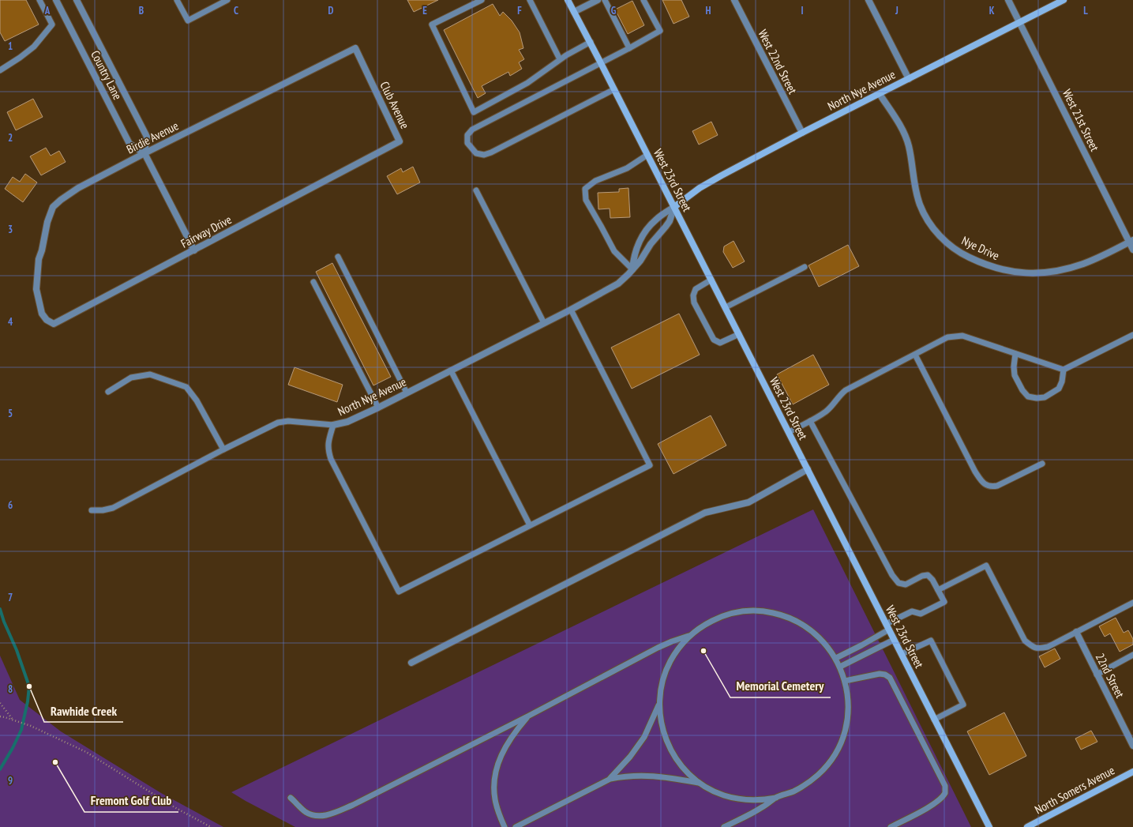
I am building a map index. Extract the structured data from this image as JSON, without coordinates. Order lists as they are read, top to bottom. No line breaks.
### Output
{"streets":{"main road":["North Nye Avenue","West 23rd Street","North Somers Avenue"],"street":["West 22nd Street","Country Lane","Club Avenue","West 21st Street","Birdie Avenue","Fairway Drive","Nye Drive","22nd Street"]},"crossings":[["West 22nd Street","North Nye Avenue"],["Country Lane","Birdie Avenue"],["North Nye Avenue","West 21st Street"],["North Nye Avenue","West 23rd Street"],["North Nye Avenue","Nye Drive"],["Club Avenue","Birdie Avenue"],["Club Avenue","Fairway Drive"],["West 21st Street","Nye Drive"],["Birdie Avenue","Fairway Drive"]],"places":["Memorial Cemetery","Rawhide Creek","Fremont Golf Club"],"grid":{"columns":["A","B","C","D","E","F","G","H","I","J","K","L"],"rows":["1","2","3","4","5","6","7","8","9"]}}
